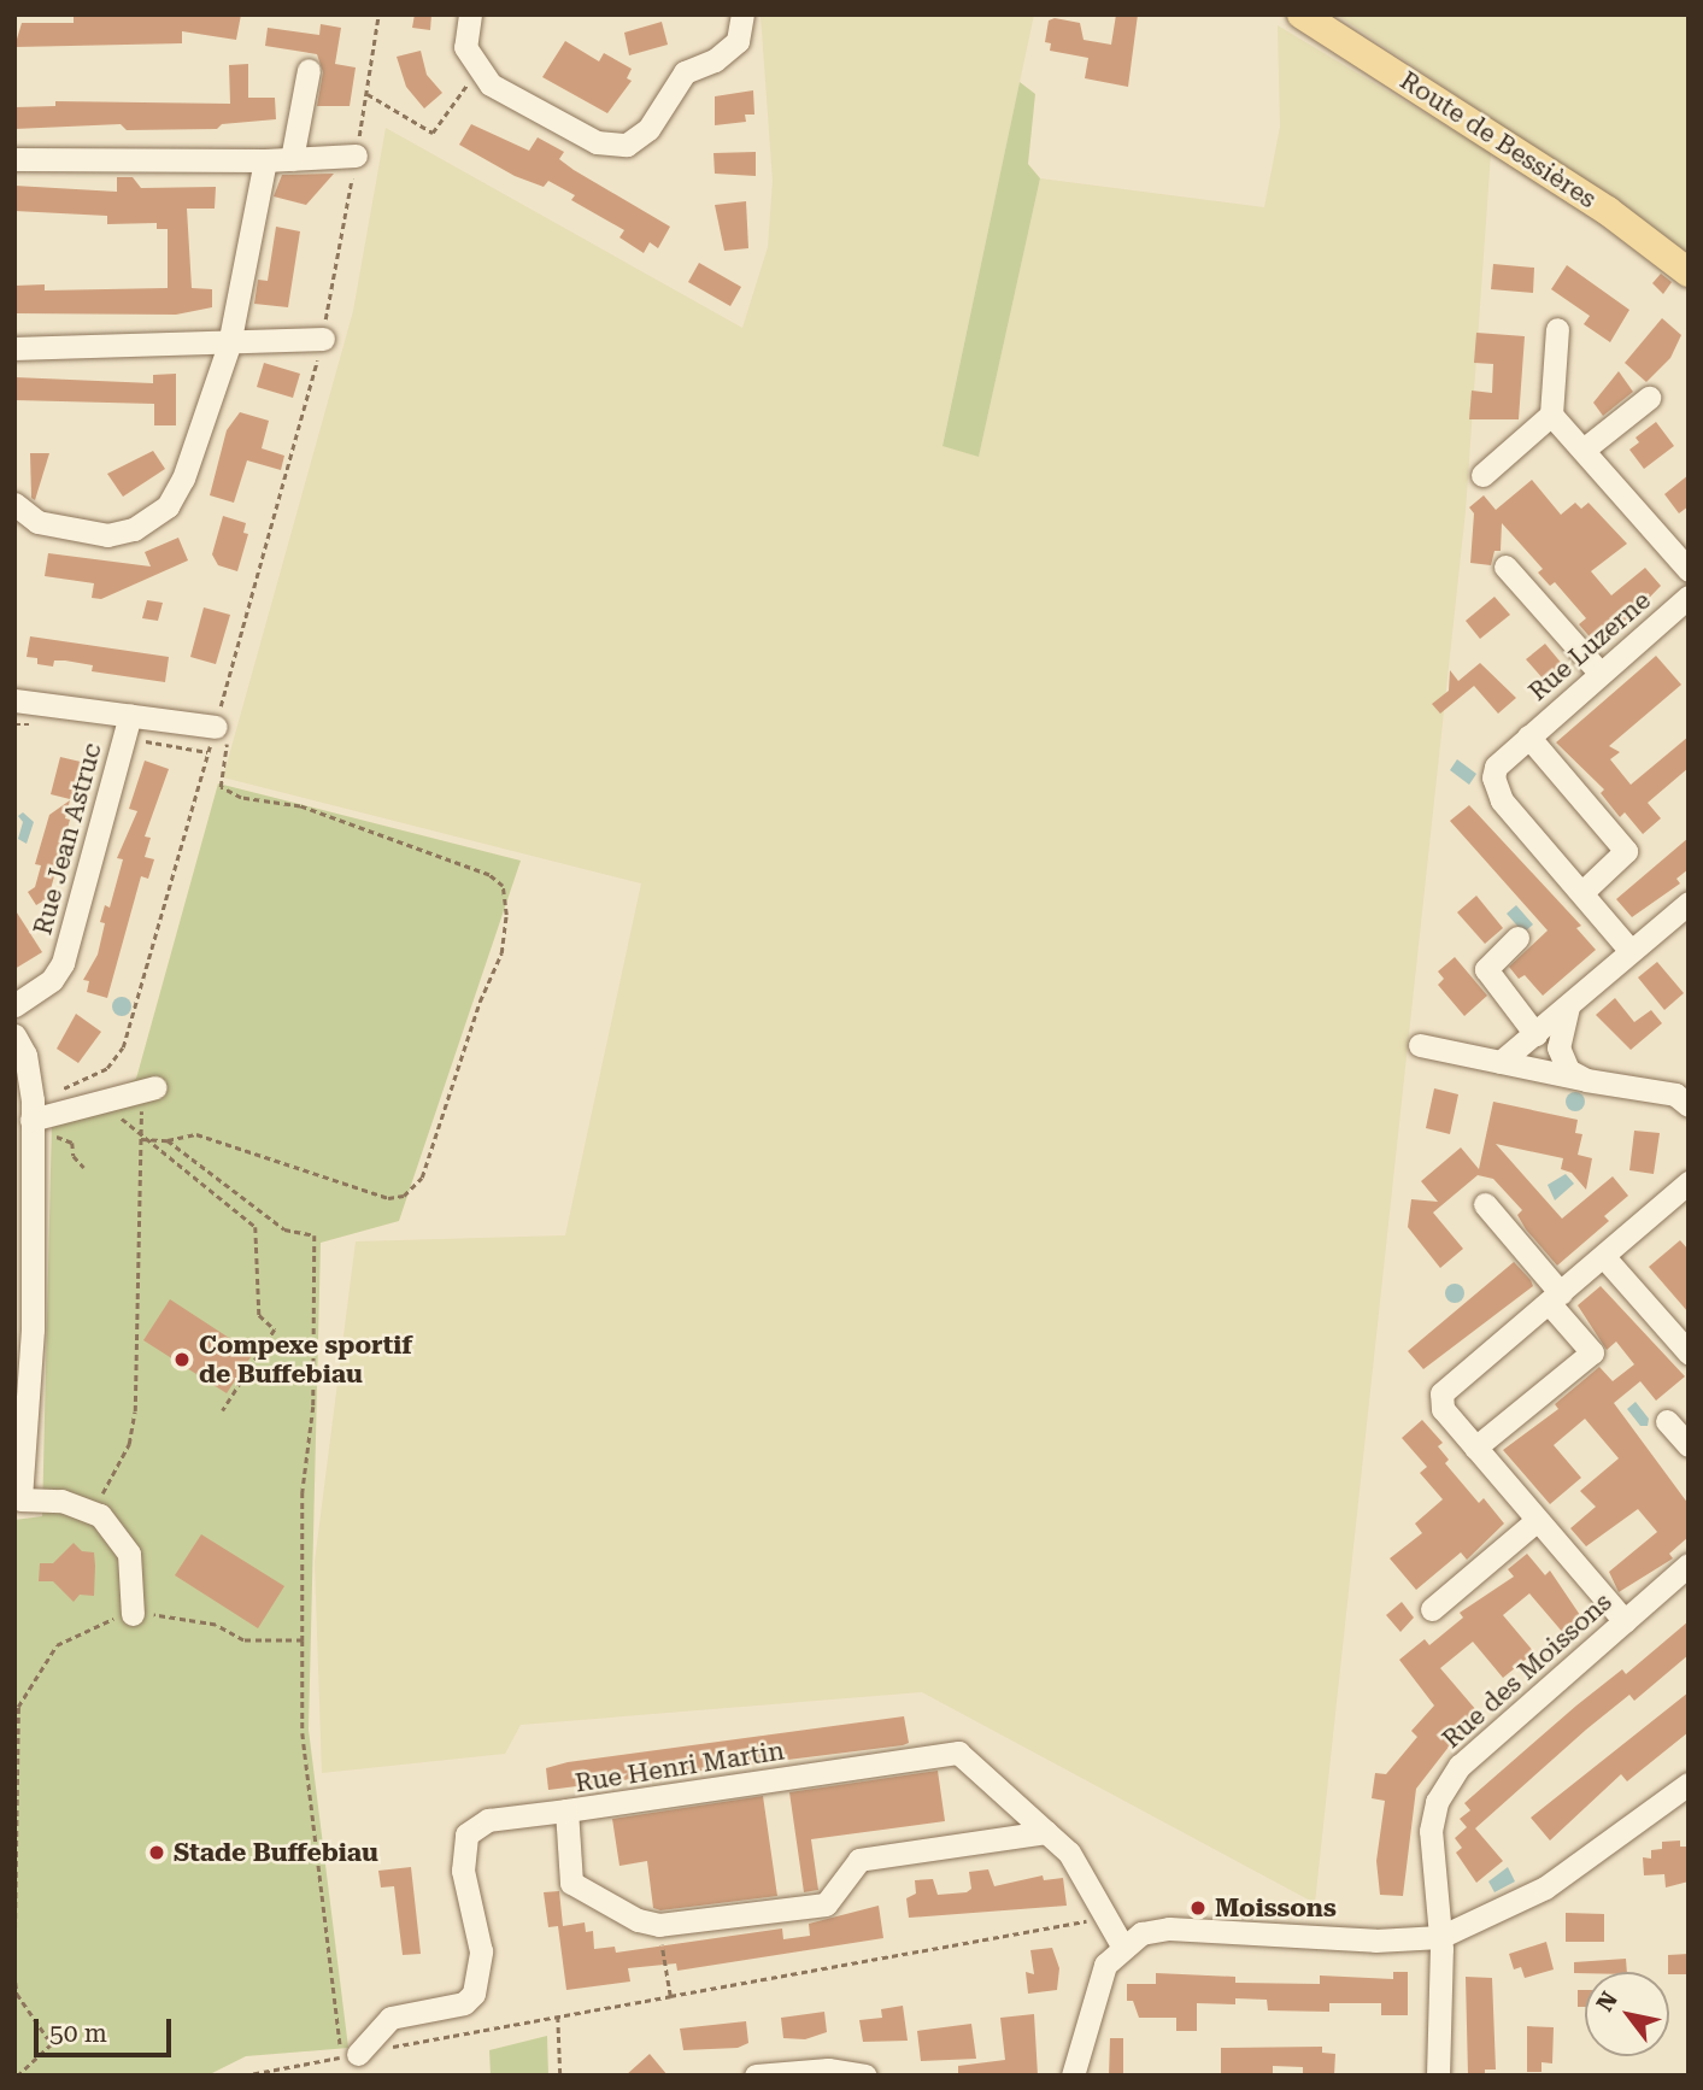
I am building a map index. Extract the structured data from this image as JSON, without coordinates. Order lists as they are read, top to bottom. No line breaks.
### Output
{"streets":{"main road":["Route de Bessières"],"street":["Rue Luzerne","Rue Jean Astruc","Rue des Moissons","Rue Henri Martin"]},"places":["Compexe sportif de Buffebiau","Stade Buffebiau","Moissons"],"scale_bar":"50 m","north":"top left"}
